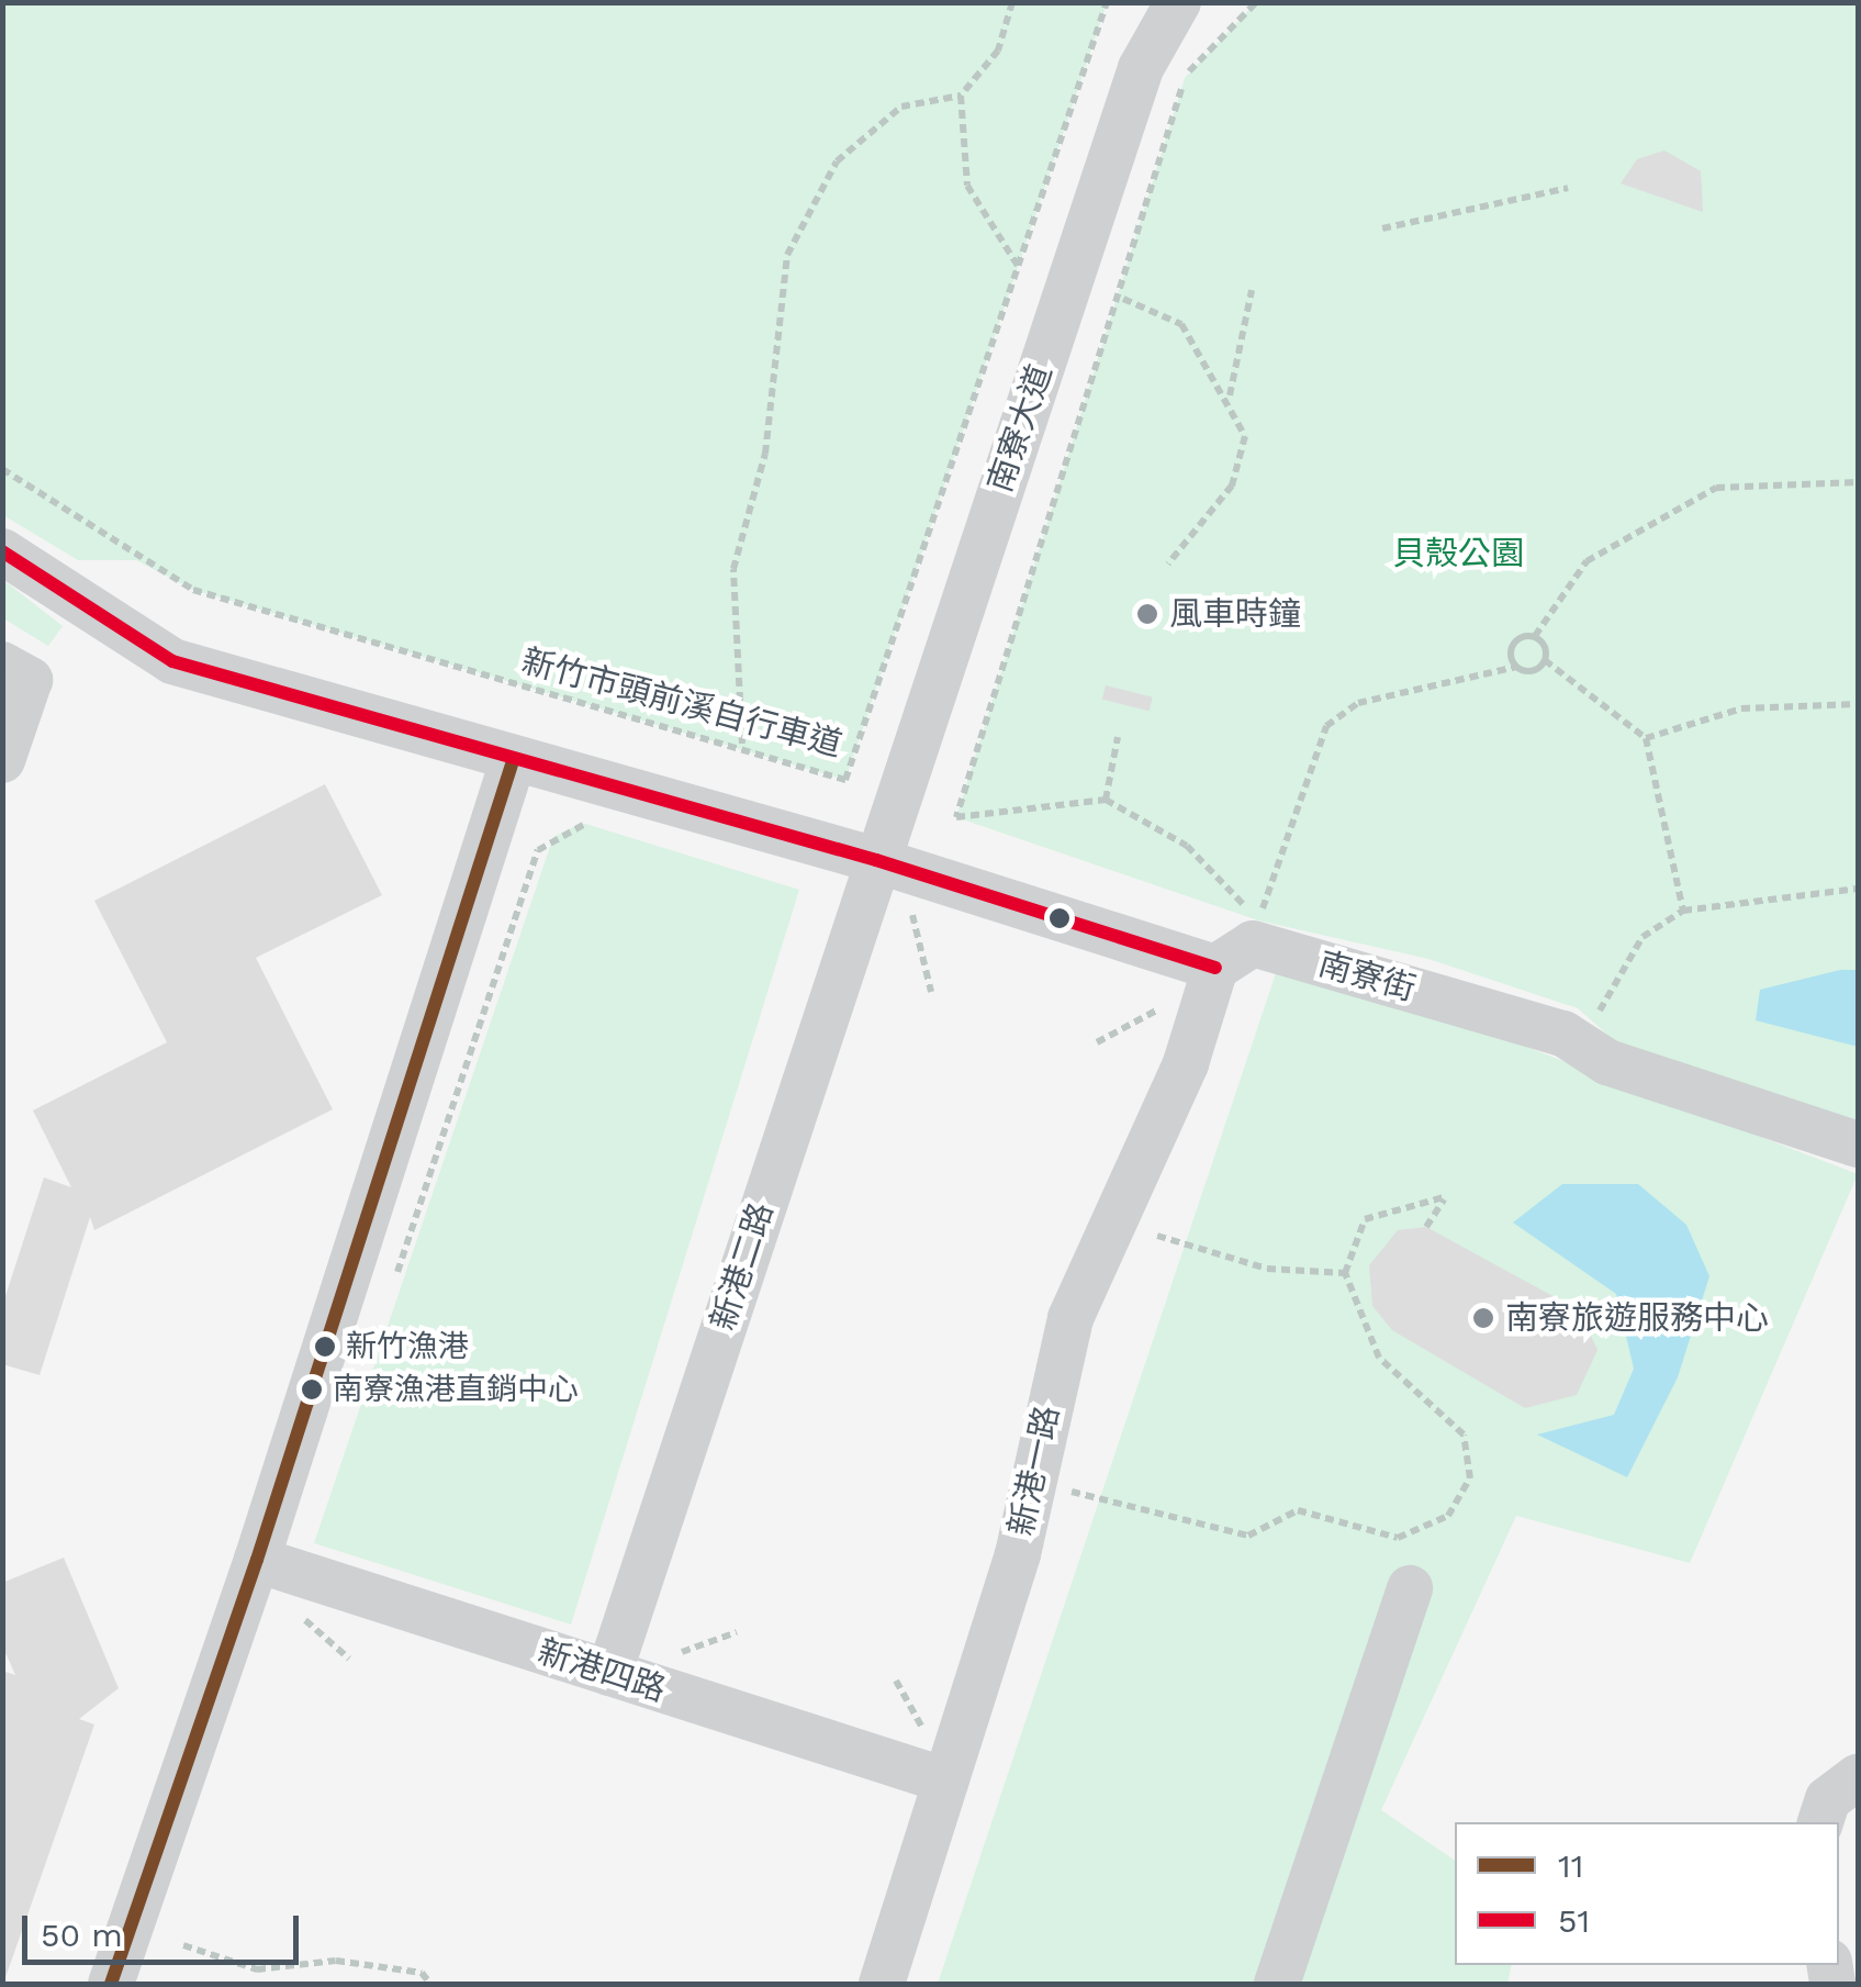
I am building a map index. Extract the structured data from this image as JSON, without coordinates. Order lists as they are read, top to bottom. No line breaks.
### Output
{"streets":{"street":["南寮大道","南寮街","新港二路","新港一路","新港四路"],"path":["新竹市頭前溪自行車道"]},"crossings":[["南寮大道","新港二路"],["南寮街","新港一路"],["新港二路","新港四路"],["新港一路","新港四路"]],"parks":["貝殼公園"],"places":["風車時鐘","南寮旅遊服務中心","新竹漁港","南寮漁港直銷中心"],"lines":["transit line 51","transit line 11"],"legend":["11","51"],"scale_bar":"50 m"}
